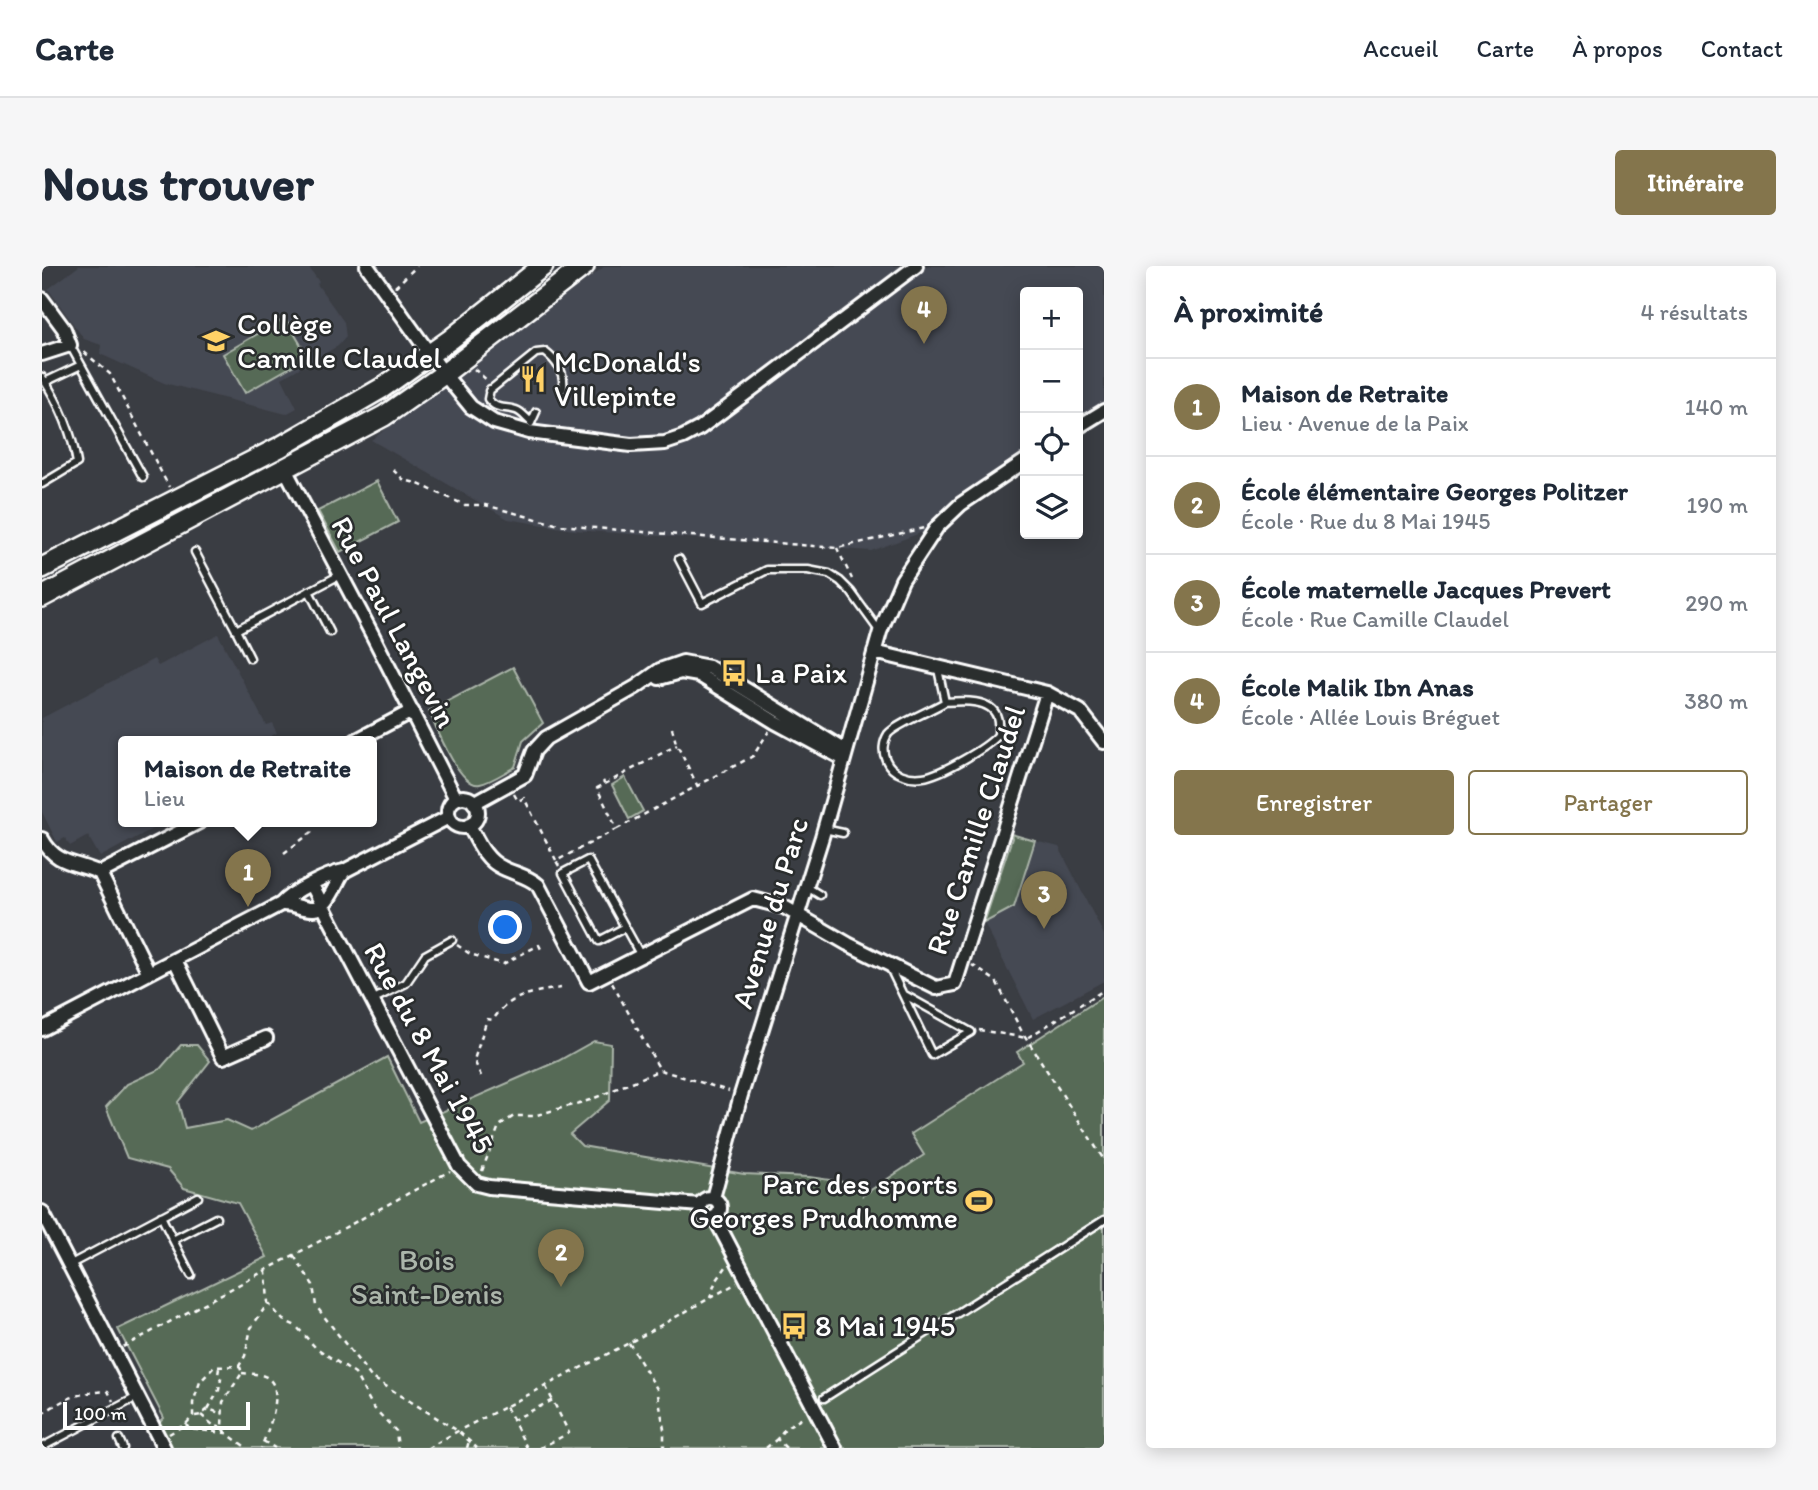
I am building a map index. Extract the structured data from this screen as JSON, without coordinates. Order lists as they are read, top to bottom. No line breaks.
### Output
{"streets":{"street":["Rue Paul Langevin","Rue Camille Claudel","Avenue du Parc","Rue du 8 Mai 1945"]},"crossings":[["Rue Camille Claudel","Avenue du Parc"],["Avenue du Parc","Rue du 8 Mai 1945"]],"parks":["Bois Saint-Denis"],"places":{"school or university":["Collège Camille Claudel"],"restaurant":["McDonald's Villepinte"],"bus stop":["La Paix","8 Mai 1945"],"sports":["Parc des sports Georges Prudhomme"]},"scale_bar":"100 m","page":{"header":"Carte","nav":["Accueil","Carte","À propos","Contact"],"buttons":["Itinéraire",["Enregistrer","Partager"]],"title":"Nous trouver","heading":["À proximité","4 résultats"],"pins":["4","1","3","2"],"map_buttons":["+","−"],"list":[{"mark":"1","name":"Maison de Retraite","note":"Lieu · Avenue de la Paix","value":"140 m"},{"mark":"2","name":"École élémentaire Georges Politzer","note":"École · Rue du 8 Mai 1945","value":"190 m"},{"mark":"3","name":"École maternelle Jacques Prevert","note":"École · Rue Camille Claudel","value":"290 m"},{"mark":"4","name":"École Malik Ibn Anas","note":"École · Allée Louis Bréguet","value":"380 m"}],"popup":["Maison de Retraite","Lieu"],"scale":"100 m"}}
